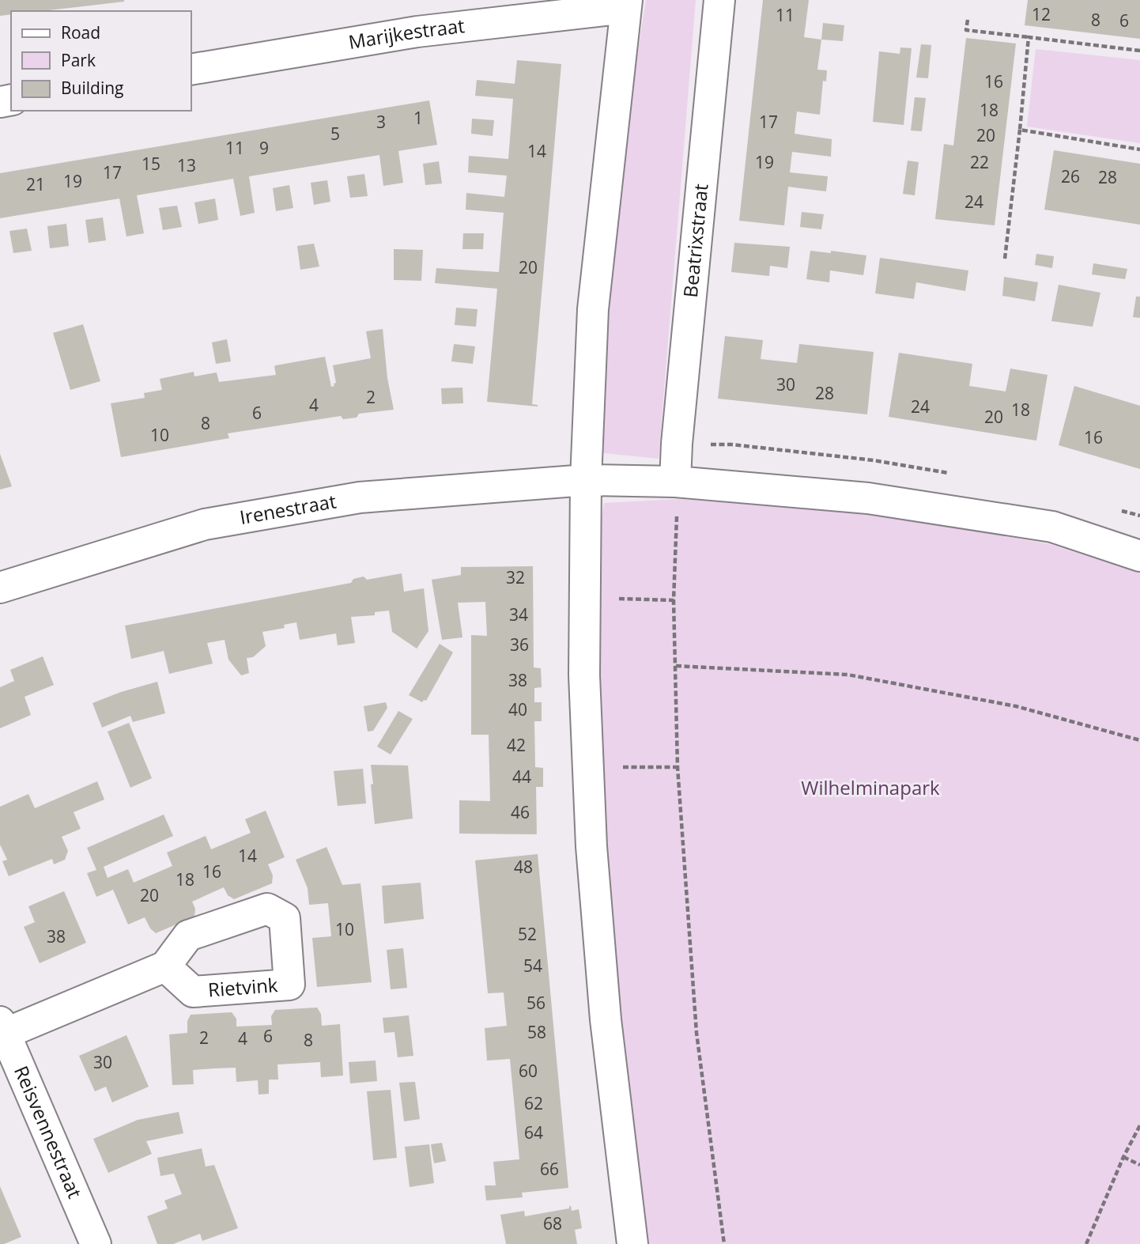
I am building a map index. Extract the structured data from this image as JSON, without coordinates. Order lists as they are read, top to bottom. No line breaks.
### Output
{"streets":{"street":["Marijkestraat","Beatrixstraat","Irenestraat","Reisvennestraat"]},"parks":["Wilhelminapark"],"house_numbers":["12","11","8","6","16","18","1","3","17","5","20","11","9","14","19","22","15","13","17","26","28","19","21","24","20","30","28","2","4","24","18","6","20","8","10","16","32","34","36","38","40","42","44","46","14","48","16","18","20","10","52","38","54","56","58","6","2","4","8","30","60","62","64","66","68"],"legend":["Road","Park","Building"]}
